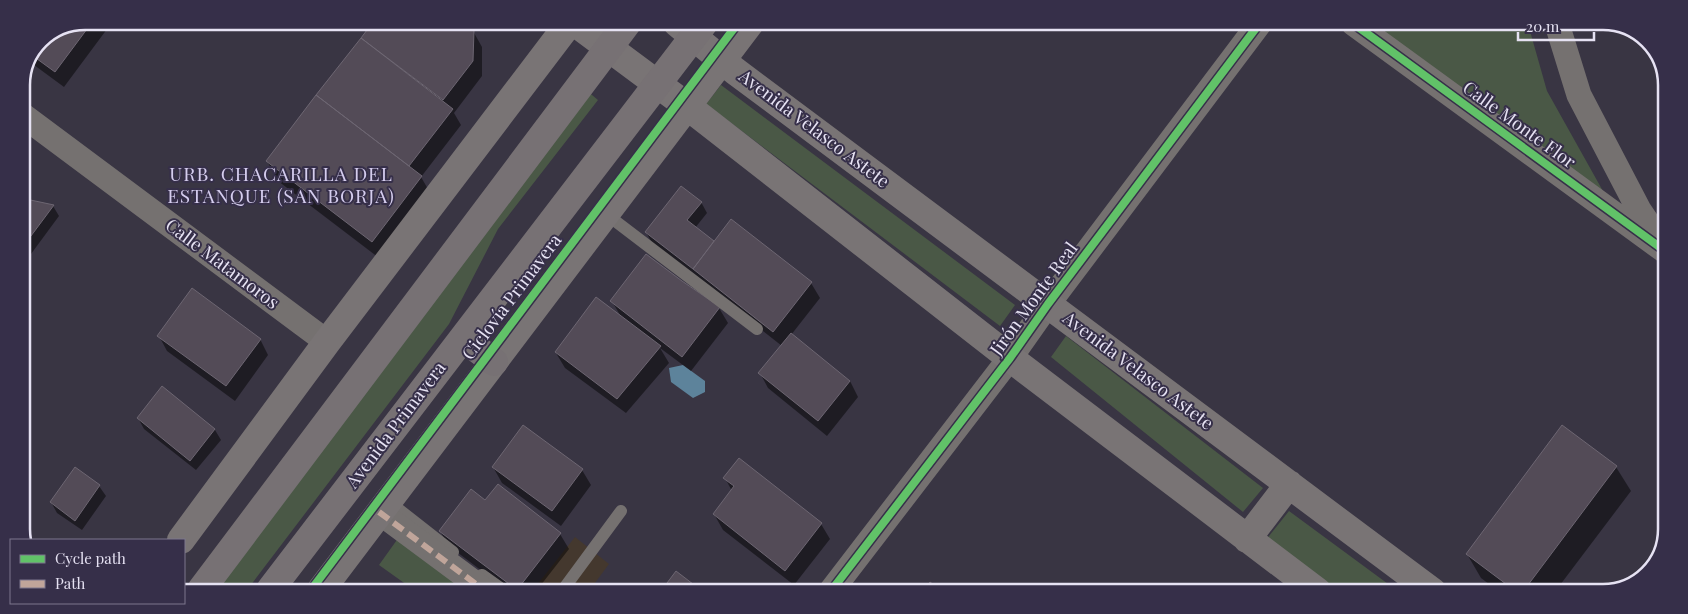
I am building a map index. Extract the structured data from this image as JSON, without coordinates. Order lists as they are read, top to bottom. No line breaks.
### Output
{"streets":{"main road":["Avenida Velasco Astete","Avenida Primavera"],"street":["Calle Monte Flor","Calle Matamoros","Jirón Monte Real"],"cycle path":["Ciclovía Primavera"]},"crossings":[["Avenida Velasco Astete","Jirón Monte Real"]],"districts":["URB. CHACARILLA DEL ESTANQUE (SAN BORJA)"],"legend":["Cycle path","Path"],"scale_bar":"20 m"}
